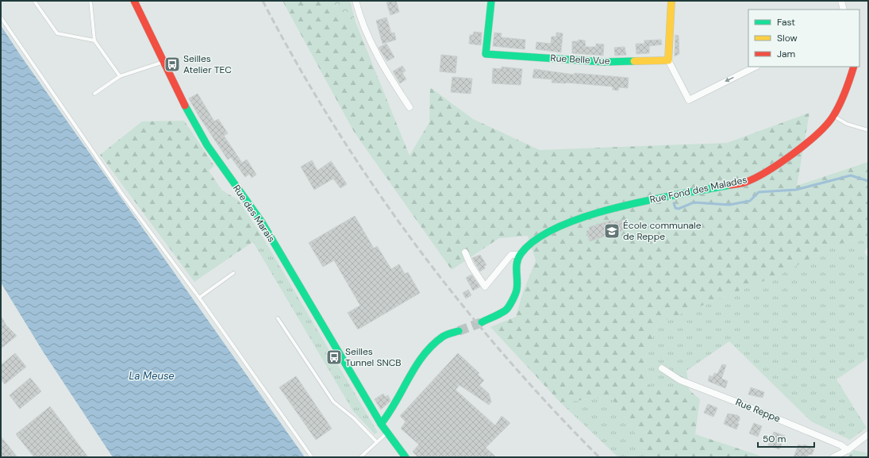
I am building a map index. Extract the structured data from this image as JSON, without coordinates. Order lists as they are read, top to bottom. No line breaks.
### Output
{"streets":{"street":["Rue Belle Vue","Rue Fond des Malades","Rue des Marais","Rue Reppe"]},"water":["La Meuse"],"places":{"bus stop":["Seilles Atelier TEC","Seilles Tunnel SNCB"],"school or university":["École communale de Reppe"]},"legend":["Fast","Slow","Jam"],"scale_bar":"50 m"}
